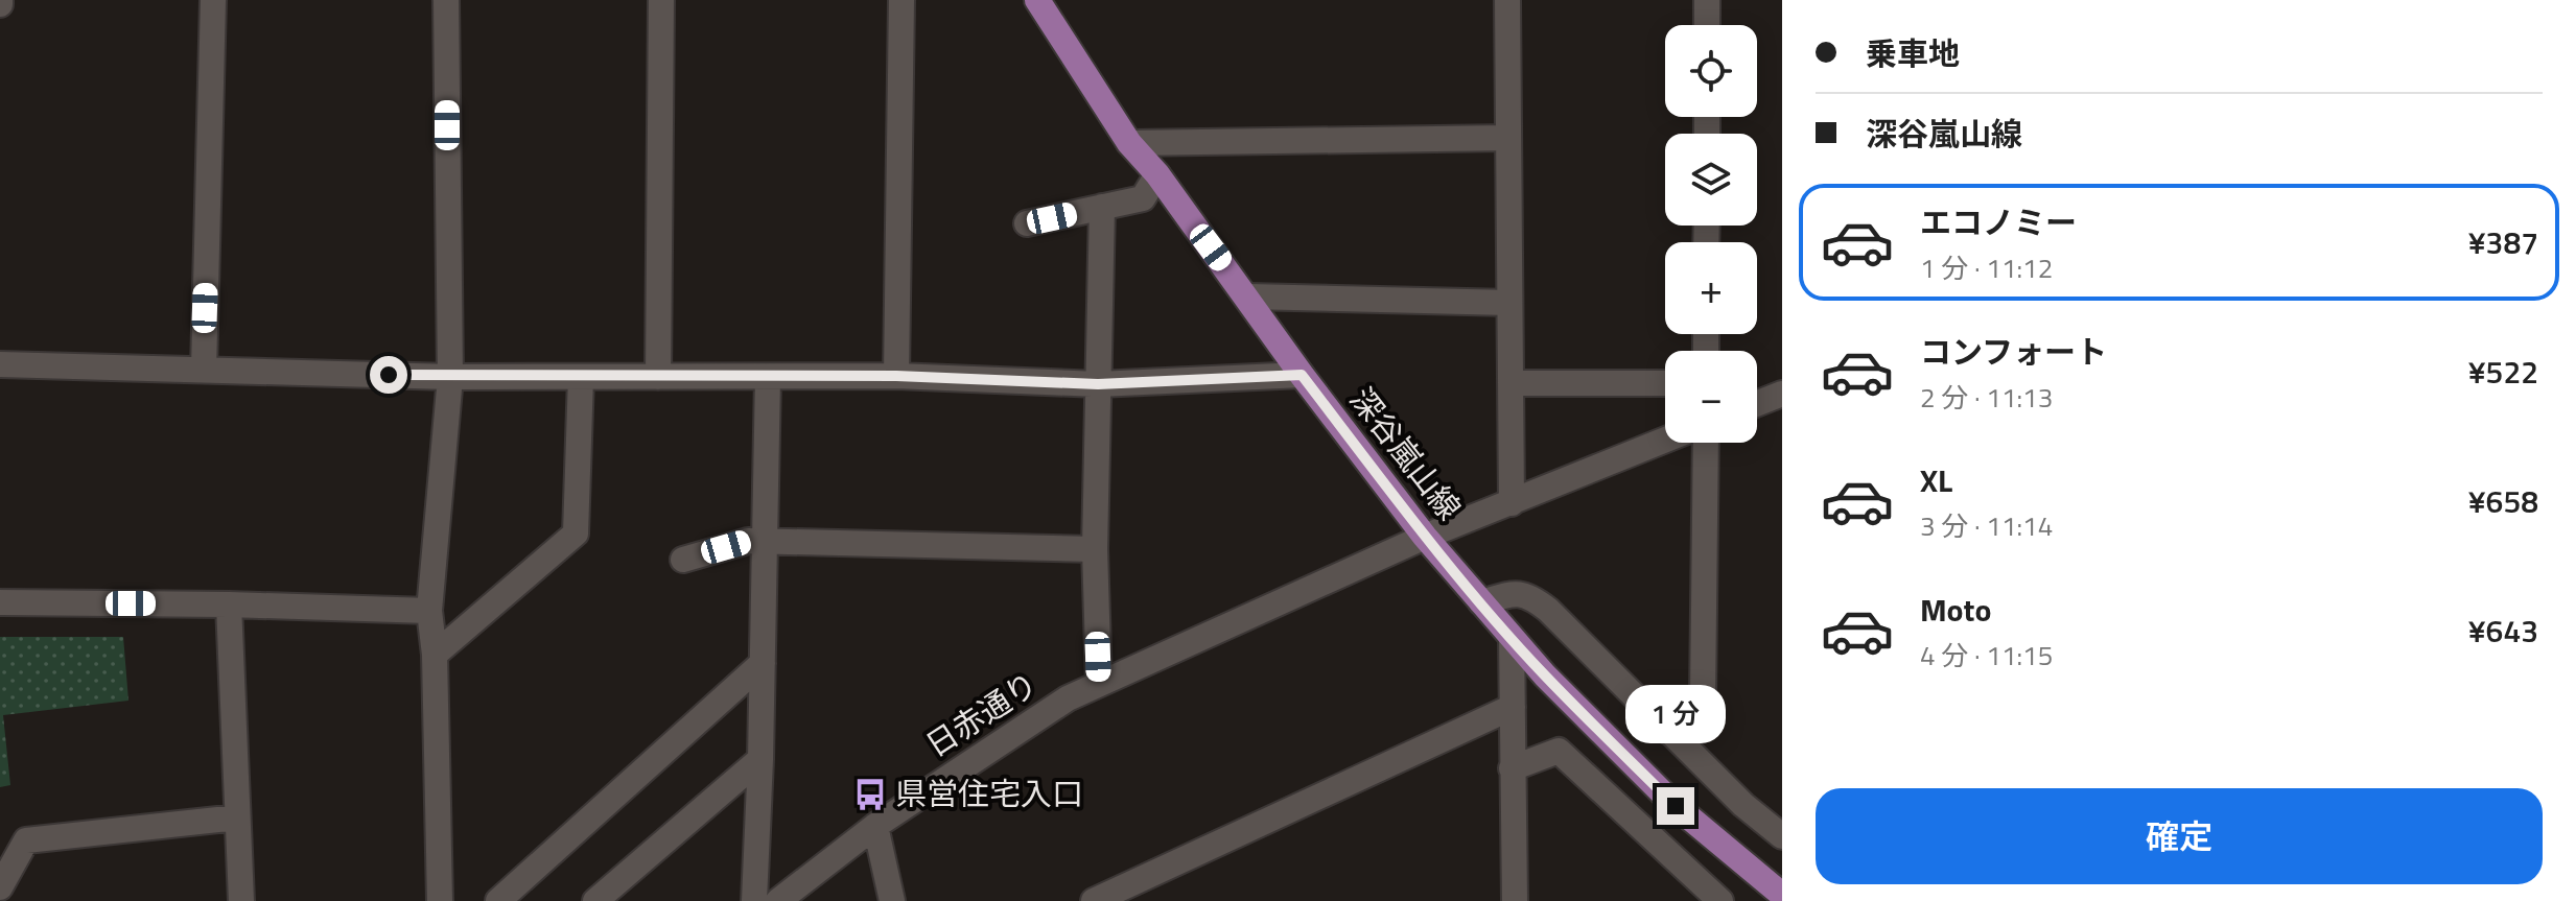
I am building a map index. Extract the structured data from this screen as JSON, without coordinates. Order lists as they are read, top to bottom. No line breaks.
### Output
{"streets":{"main road":["深谷嵐山線"],"street":["日赤通り"]},"crossings":[["深谷嵐山線","日赤通り"]],"places":{"bus stop":["県営住宅入口"]},"page":{"banner":["乗車地","深谷嵐山線"],"map_buttons":["+","−"],"list":[{"name":"エコノミー","note":"1 分 · 11:12","value":"¥387"},{"name":"コンフォート","note":"2 分 · 11:13","value":"¥522"},{"name":"XL","note":"3 分 · 11:14","value":"¥658"},{"name":"Moto","note":"4 分 · 11:15","value":"¥643"}],"bubble":"1 分","buttons":"確定"}}
